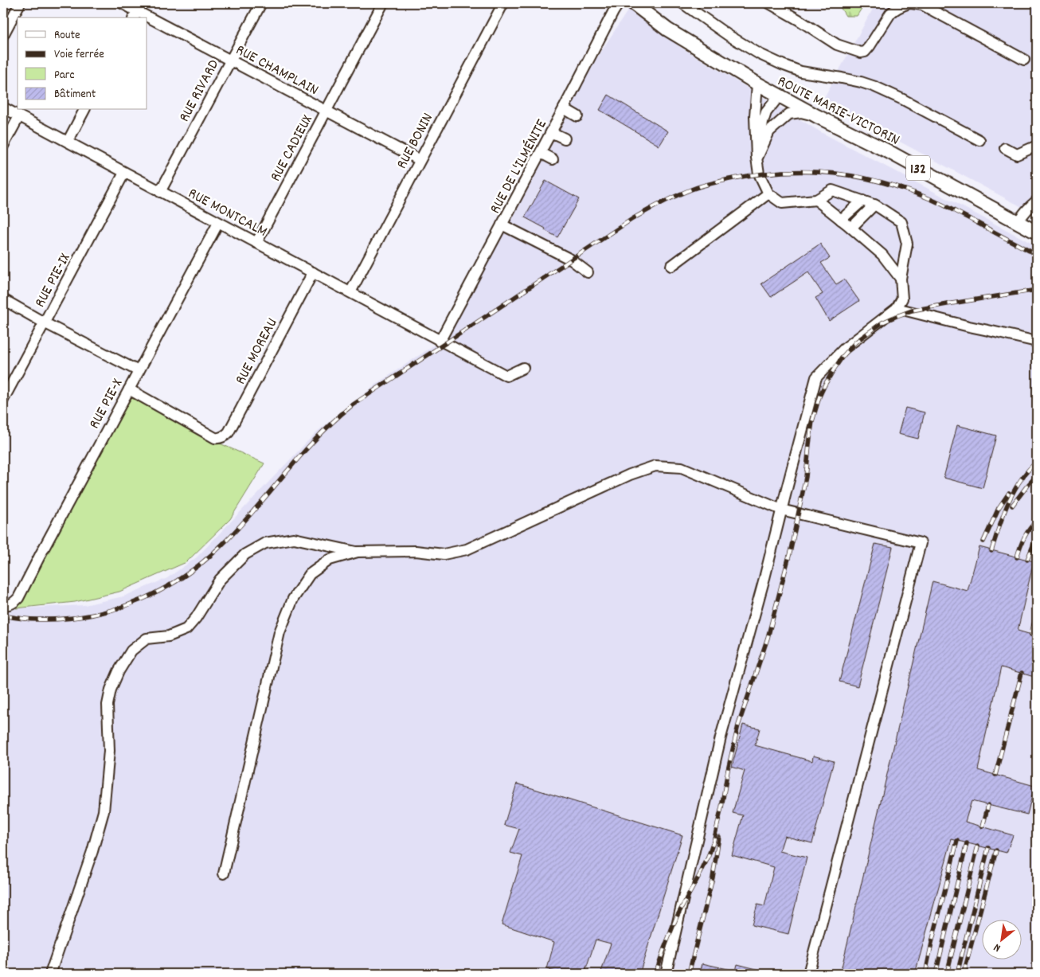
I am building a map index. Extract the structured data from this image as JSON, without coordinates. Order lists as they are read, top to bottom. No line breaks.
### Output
{"streets":{"main road":["ROUTE MARIE-VICTORIN","132"],"street":["RUE CHAMPLAIN","RUE RIVARD","RUE BONIN","RUE CADIEUX","RUE DE L'ILMÉNITE","RUE MONTCALM","RUE PIE-IX","RUE MOREAU","RUE PIE-X"]},"crossings":[["RUE CHAMPLAIN","RUE RIVARD"],["RUE CHAMPLAIN","RUE BONIN"],["RUE CHAMPLAIN","RUE CADIEUX"],["RUE RIVARD","RUE MONTCALM"],["RUE BONIN","RUE MONTCALM"],["RUE CADIEUX","RUE MONTCALM"],["RUE DE L'ILMÉNITE","RUE MONTCALM"],["RUE MONTCALM","RUE PIE-IX"],["RUE MONTCALM","RUE MOREAU"],["RUE MONTCALM","RUE PIE-X"],["RUE MOREAU","RUE PIE-X"]],"legend":["Route","Voie ferrée","Parc","Bâtiment"],"north":"bottom left"}
